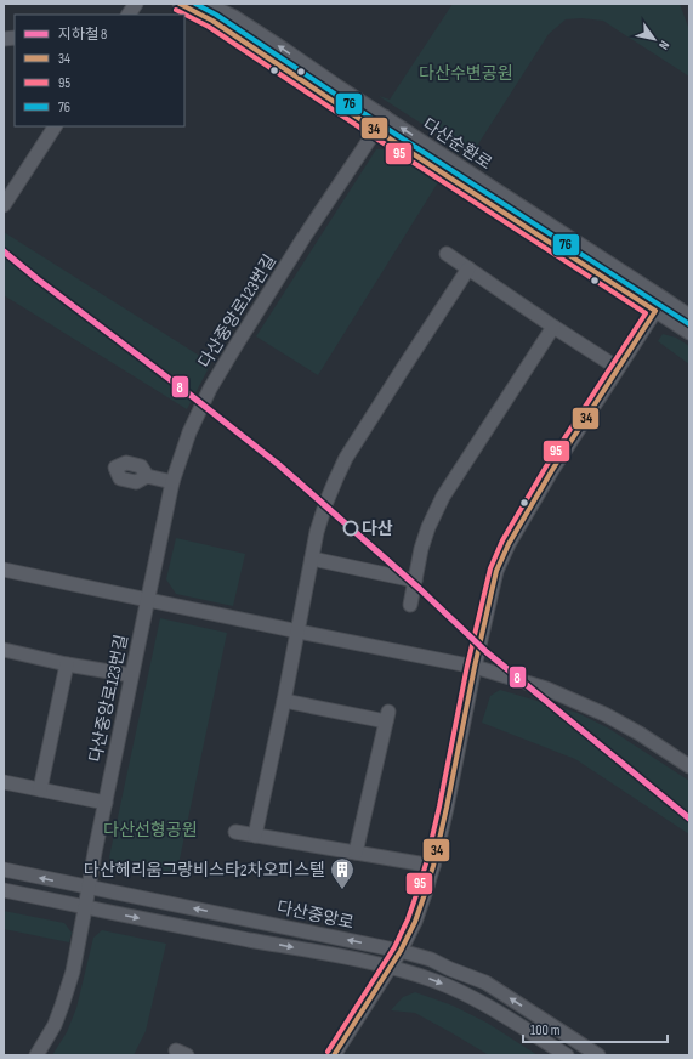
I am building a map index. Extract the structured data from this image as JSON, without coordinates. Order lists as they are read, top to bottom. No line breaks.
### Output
{"streets":{"street":["다산순환로","다산중앙로123번길","다산중앙로"]},"crossings":[["다산순환로","다산중앙로123번길"],["다산중앙로123번길","다산중앙로"]],"parks":["다산수변공원","다산선형공원"],"places":{"other":["다산"],"building":["다산헤리움그랑비스타2차오피스텔"]},"lines":["transit line 34","transit line 76","transit line 95","metro line 8"],"legend":["지하철 8","34","95","76"],"scale_bar":"100 m","north":"bottom right"}
